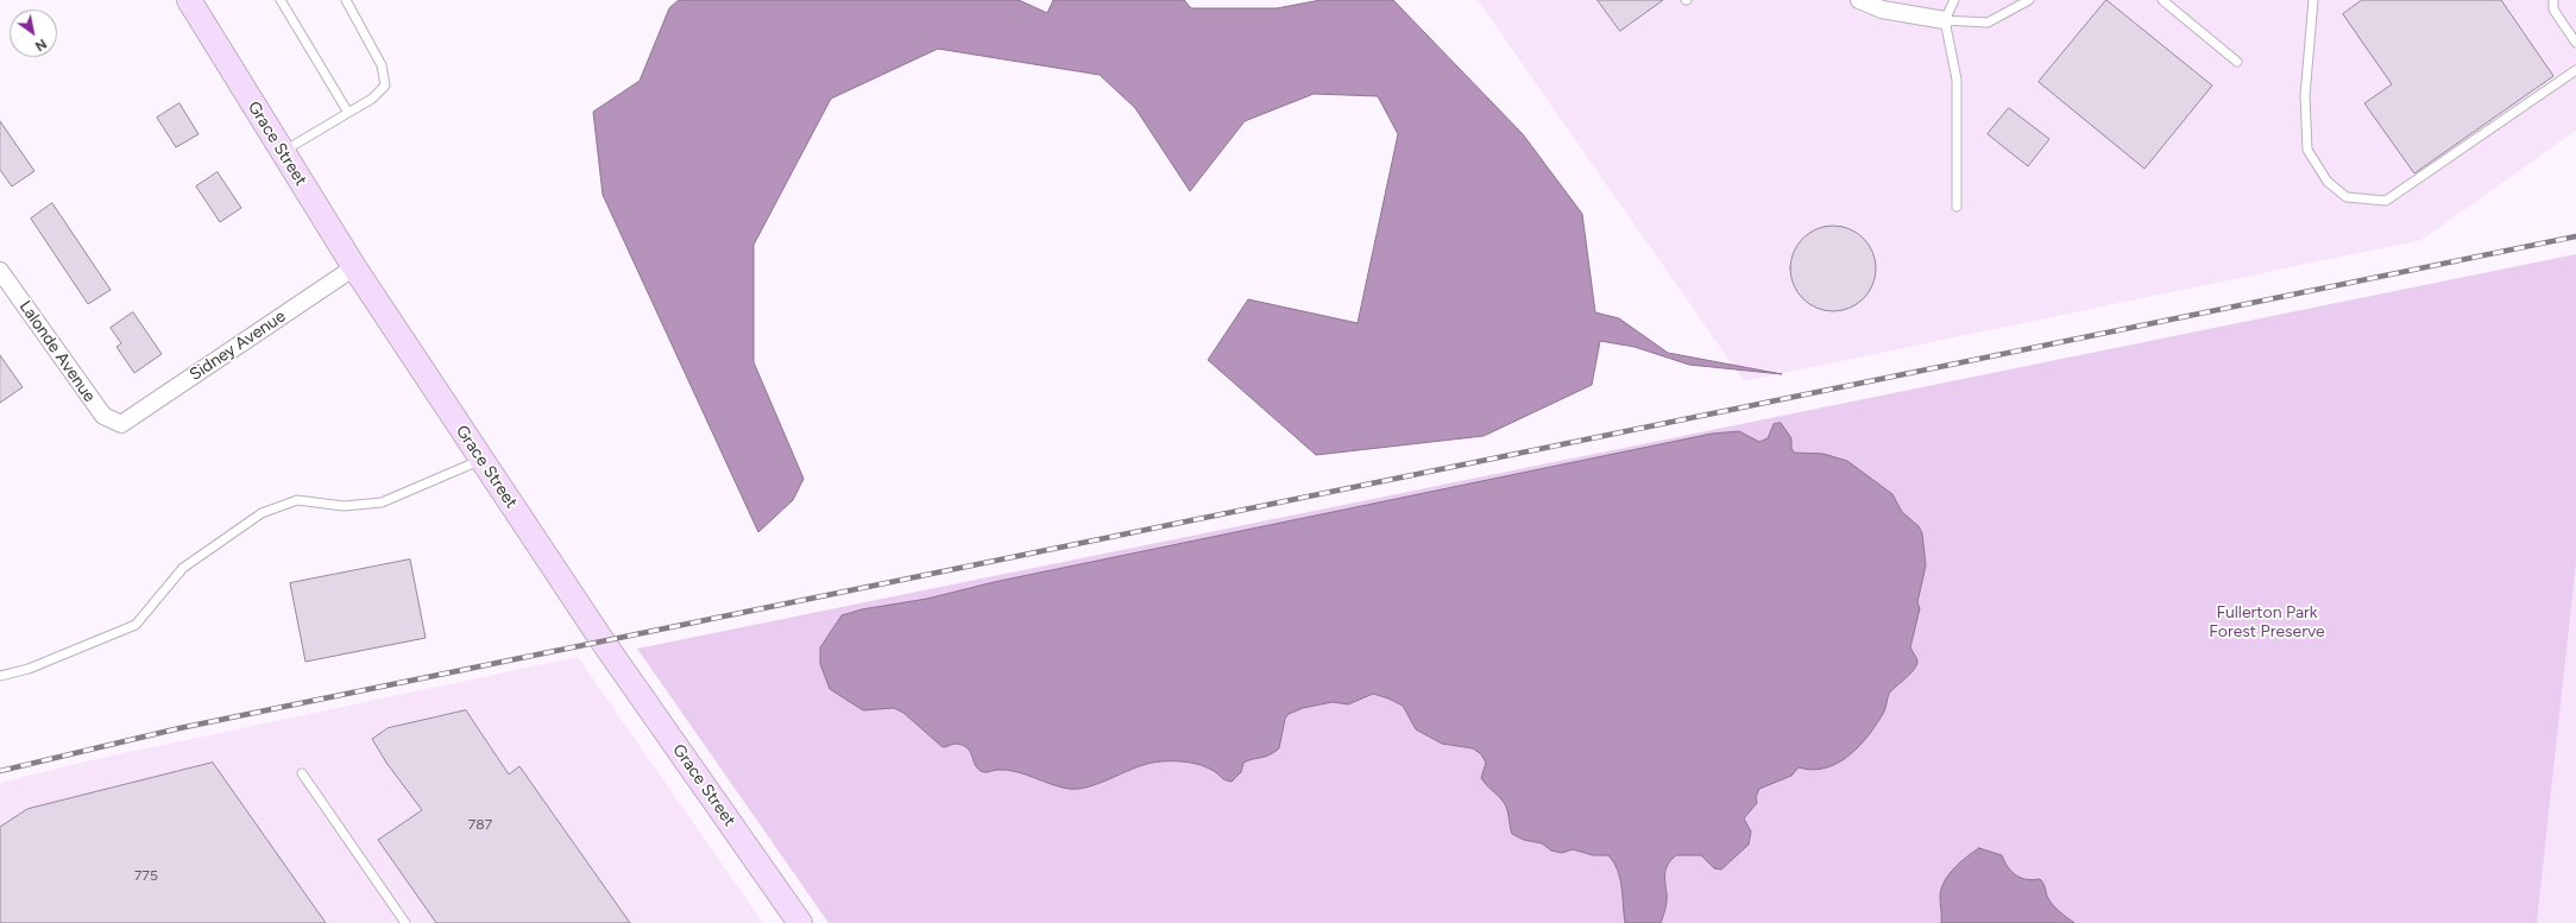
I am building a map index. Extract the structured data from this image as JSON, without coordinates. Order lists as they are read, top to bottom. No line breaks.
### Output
{"streets":{"street":["Grace Street","Sidney Avenue","Lalonde Avenue"]},"crossings":[["Grace Street","Sidney Avenue"],["Sidney Avenue","Lalonde Avenue"]],"parks":["Fullerton Park Forest Preserve"],"house_numbers":["787","775"],"north":"bottom right"}
